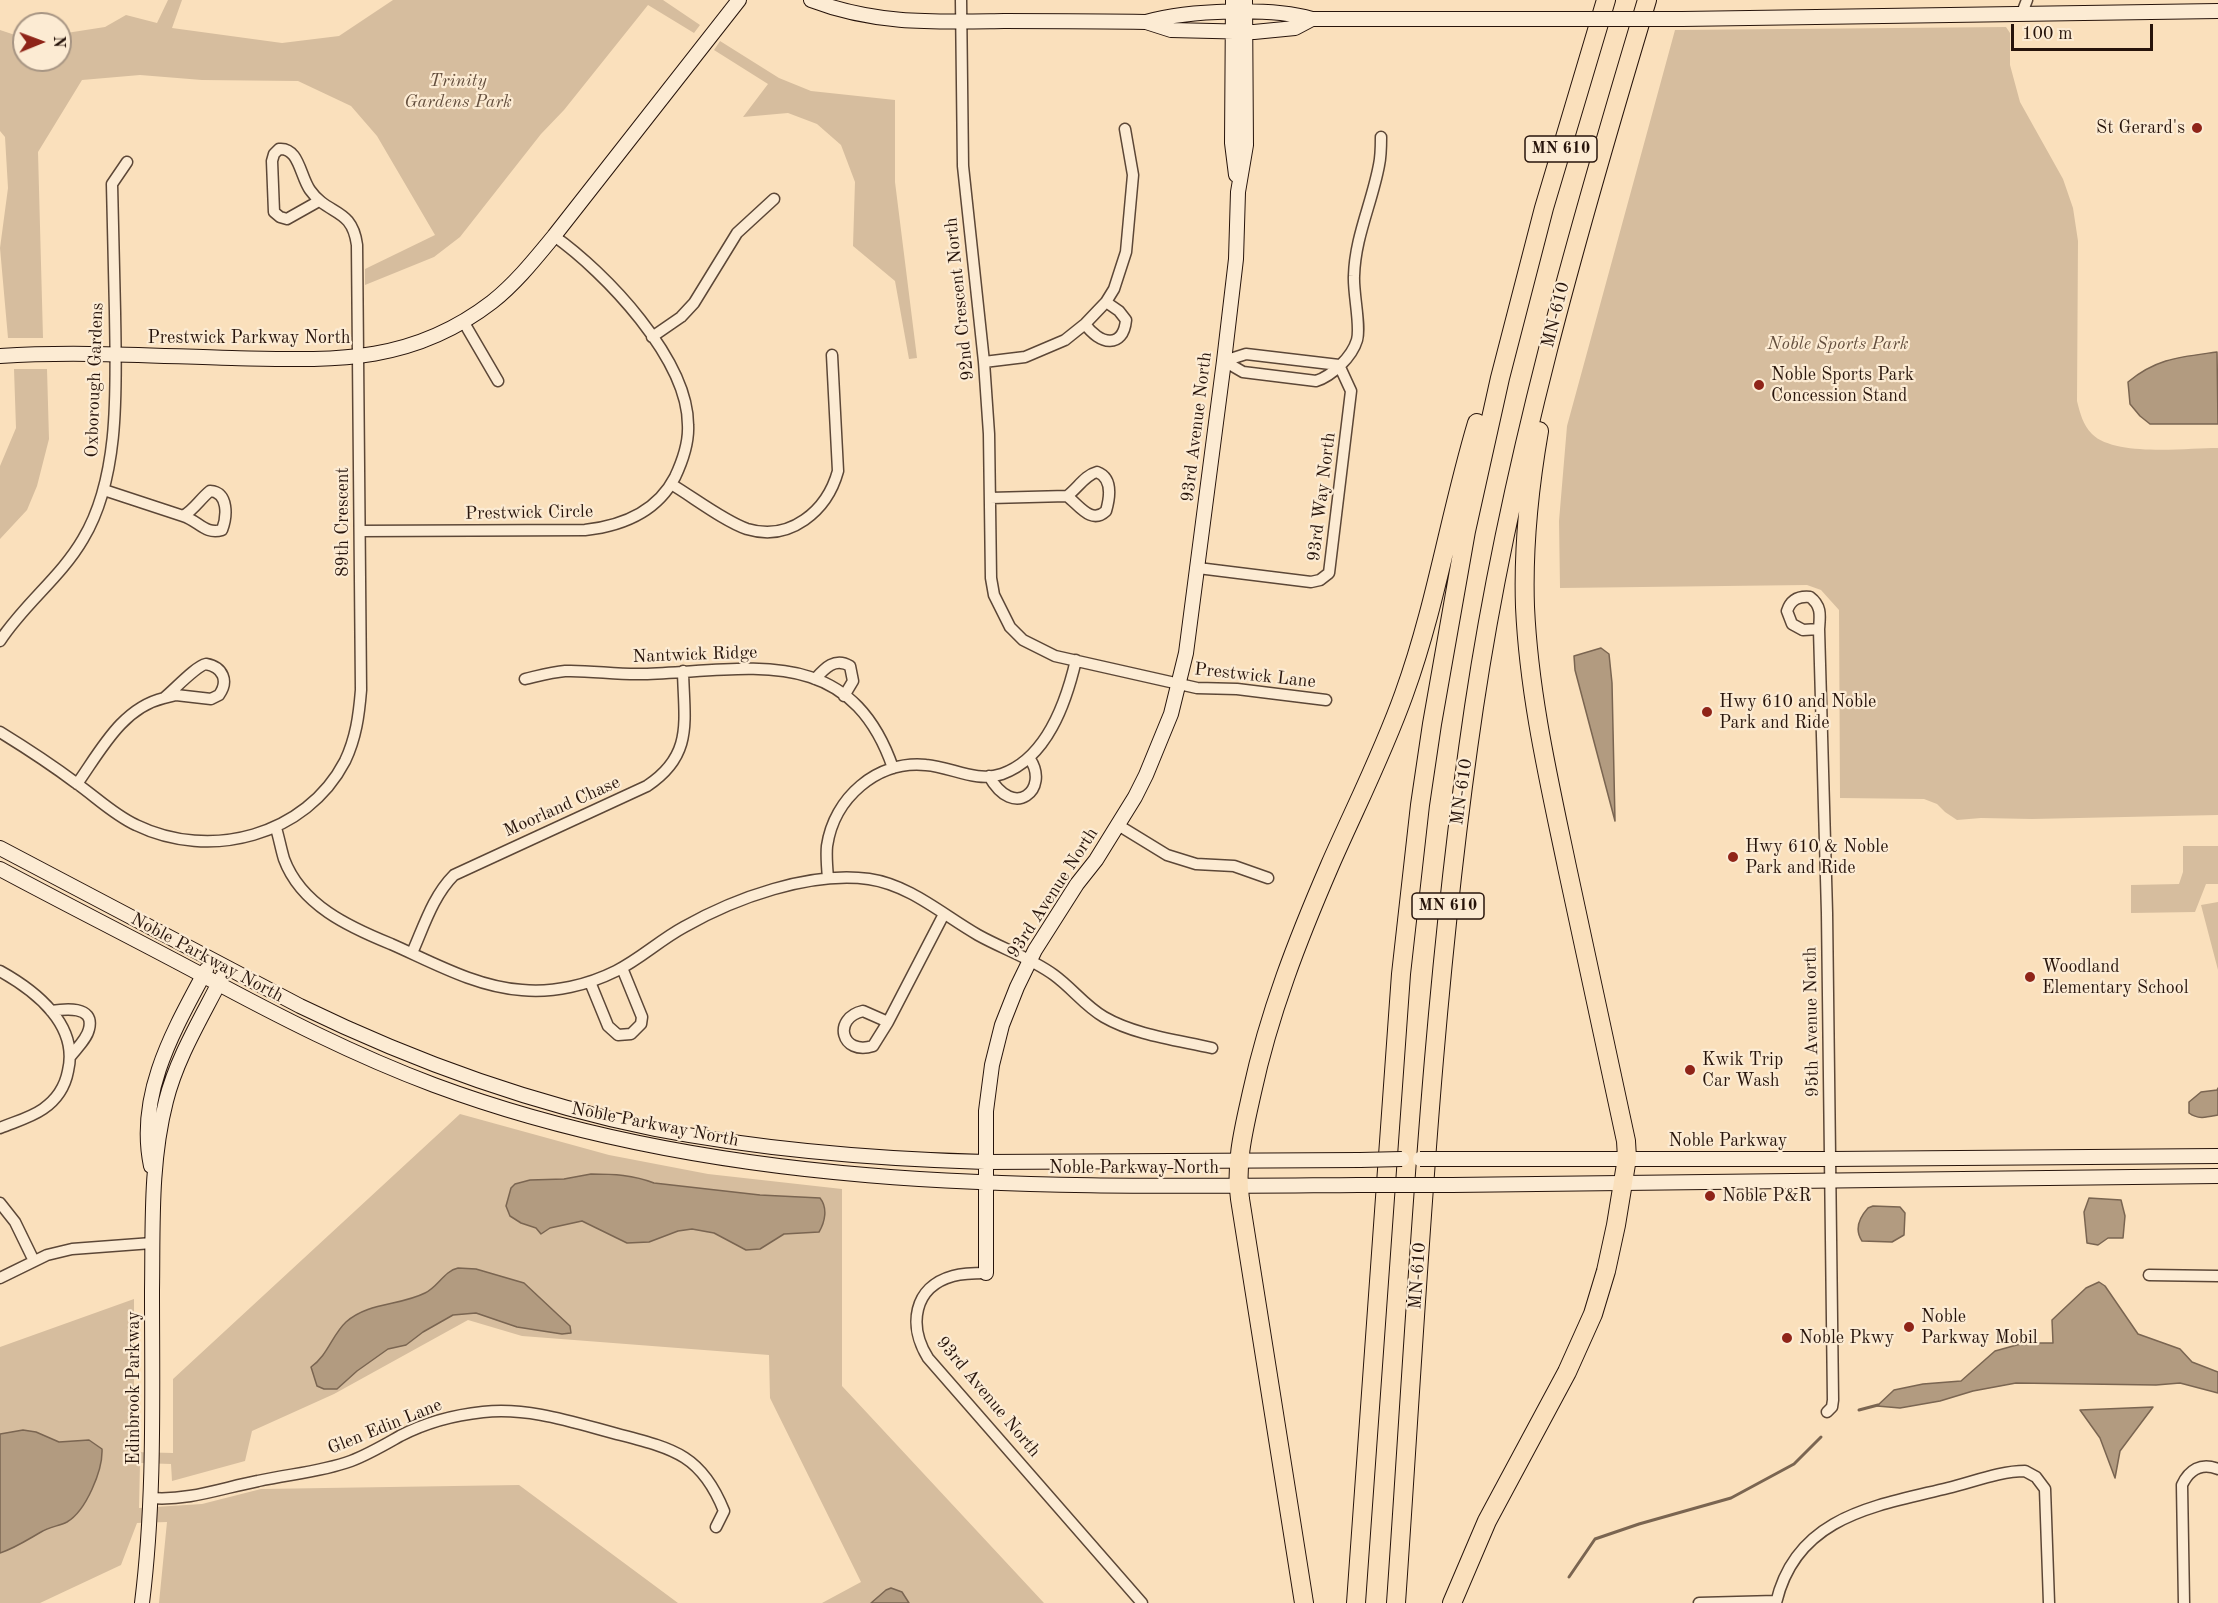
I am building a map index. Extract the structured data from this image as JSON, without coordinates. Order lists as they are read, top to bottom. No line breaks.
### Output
{"streets":{"highway":["MN 610","MN-610"],"street":["92nd Crescent North","Prestwick Parkway North","Oxborough Gardens","93rd Avenue North","93rd Way North","Prestwick Circle","89th Crescent","Nantwick Ridge","Prestwick Lane","Moorland Chase","Noble Parkway North","95th Avenue North","Noble Parkway","Edinbrook Parkway","Glen Edin Lane"]},"crossings":[["92nd Crescent North","Prestwick Lane"],["Prestwick Parkway North","Oxborough Gardens"],["Prestwick Parkway North","Prestwick Circle"],["Prestwick Parkway North","89th Crescent"],["93rd Avenue North","93rd Way North"],["93rd Avenue North","Prestwick Lane"],["93rd Avenue North","Noble Parkway North"],["Prestwick Circle","89th Crescent"],["Nantwick Ridge","Moorland Chase"],["Noble Parkway North","Noble Parkway"],["Noble Parkway North","Edinbrook Parkway"],["95th Avenue North","Noble Parkway"],["Edinbrook Parkway","Glen Edin Lane"]],"parks":["Trinity Gardens Park","Noble Sports Park"],"places":["St Gerard's","Noble Sports Park Concession Stand","Hwy 610 and Noble Park and Ride","Hwy 610 & Noble Park and Ride","Woodland Elementary School","Kwik Trip Car Wash","Noble P&R","Noble Parkway Mobil","Noble Pkwy"],"scale_bar":"100 m","north":"right"}
